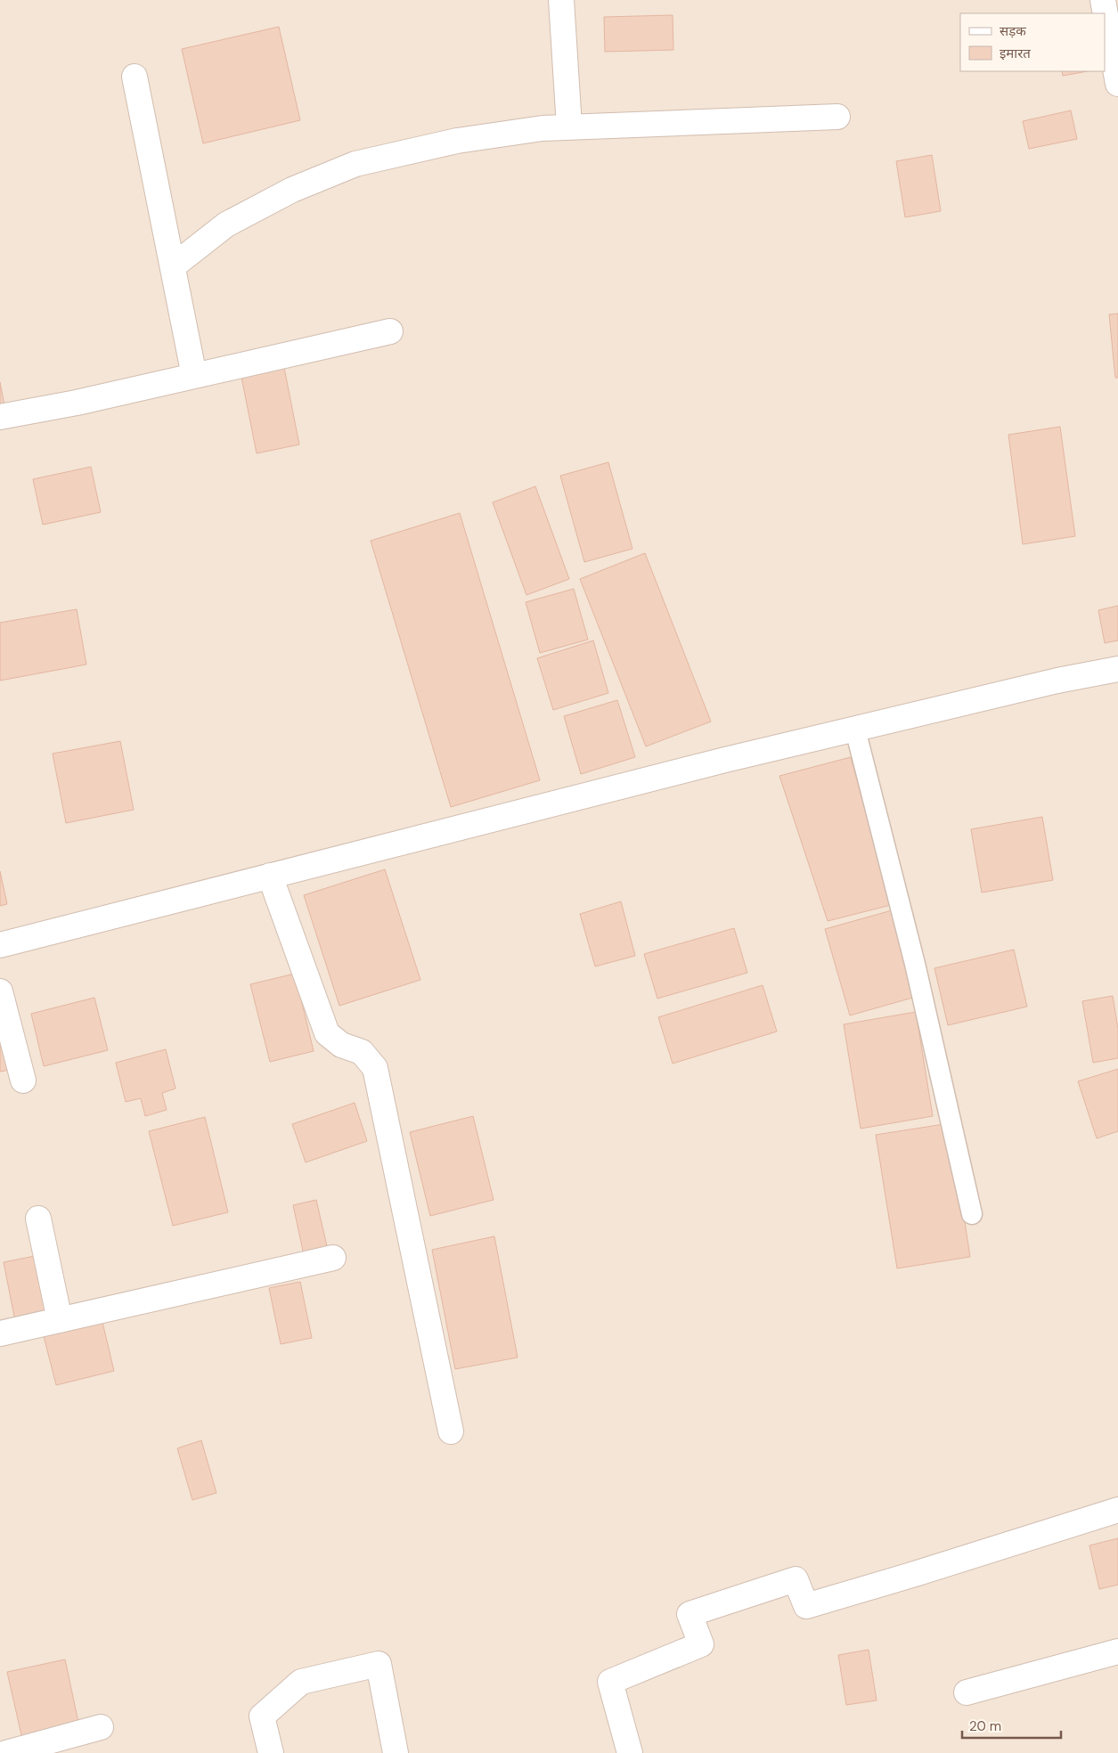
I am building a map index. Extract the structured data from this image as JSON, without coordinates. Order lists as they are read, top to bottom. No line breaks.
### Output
{"legend":["सड़क","इमारत"],"scale_bar":"20 m"}
